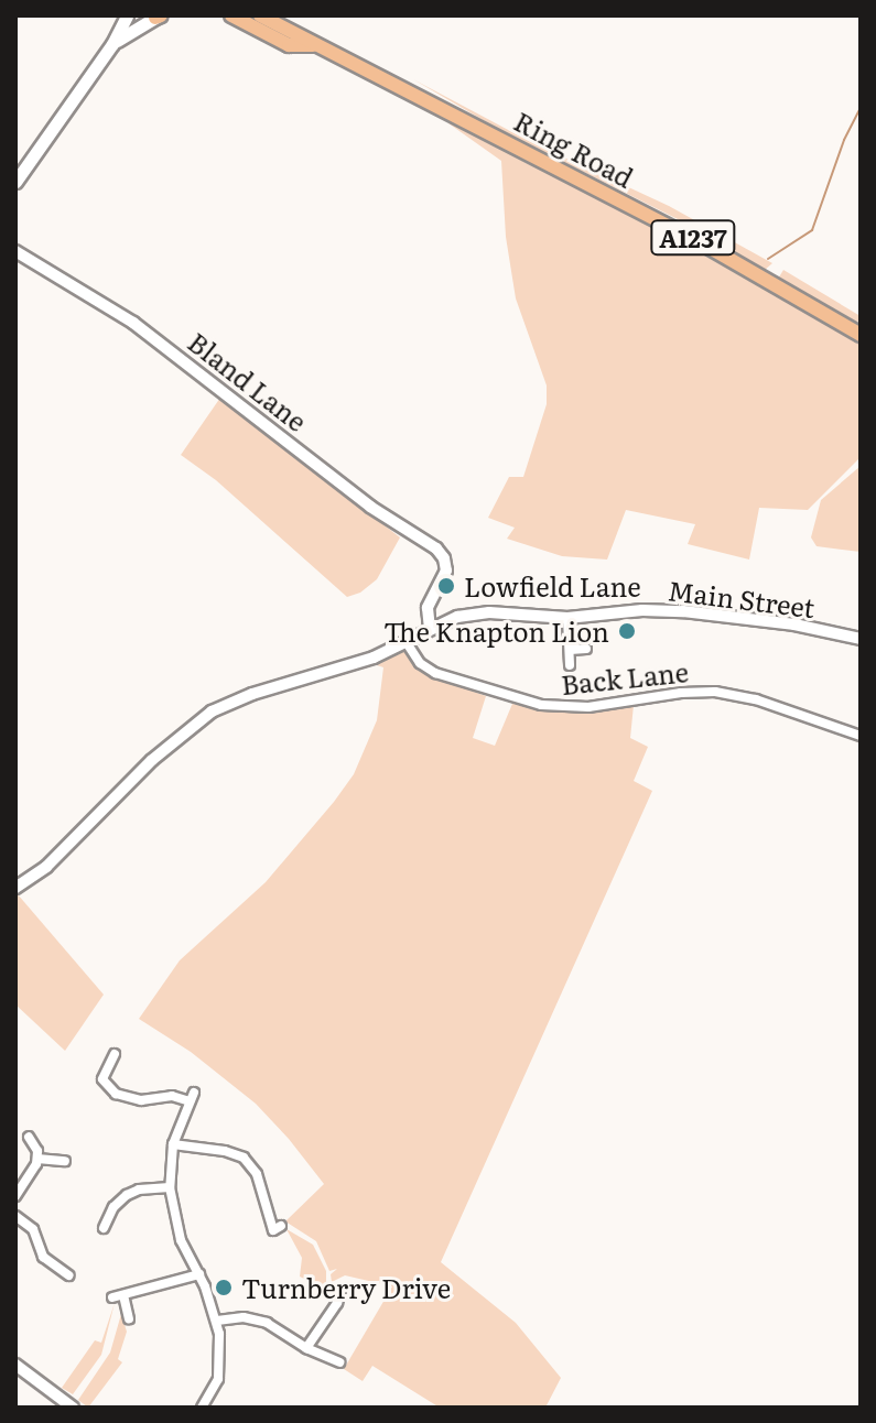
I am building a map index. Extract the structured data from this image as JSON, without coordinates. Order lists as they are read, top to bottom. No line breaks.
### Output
{"streets":{"highway":["Ring Road","A1237"],"street":["Bland Lane","Main Street","Back Lane"]},"crossings":[["Bland Lane","Main Street"],["Main Street","Back Lane"]],"places":["Lowfield Lane","The Knapton Lion","Turnberry Drive"]}
